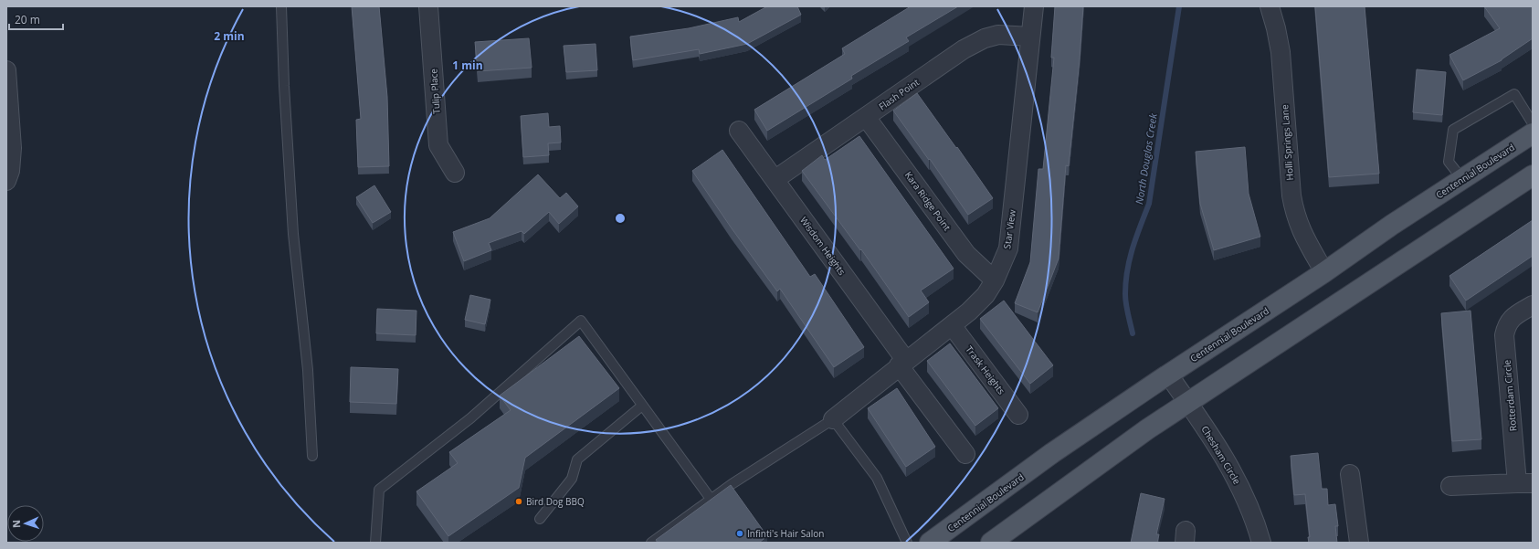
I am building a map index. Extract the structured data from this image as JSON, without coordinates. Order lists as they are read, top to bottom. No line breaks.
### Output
{"streets":{"main road":["Centennial Boulevard"],"street":["Tulip Place","Flash Point","Holli Springs Lane","Kara Ridge Point","Star View","Wisdom Heights","Trask Heights","Rotterdam Circle","Chesham Circle"]},"crossings":[["Flash Point","Kara Ridge Point"],["Flash Point","Star View"],["Flash Point","Wisdom Heights"],["Holli Springs Lane","Centennial Boulevard"],["Centennial Boulevard","Chesham Circle"],["Kara Ridge Point","Star View"],["Star View","Wisdom Heights"],["Star View","Trask Heights"]],"water":["North Douglas Creek"],"places":["Bird Dog BBQ","Infinti's Hair Salon"],"scale_bar":"20 m","north":"left","rings":["2 min","1 min"]}
